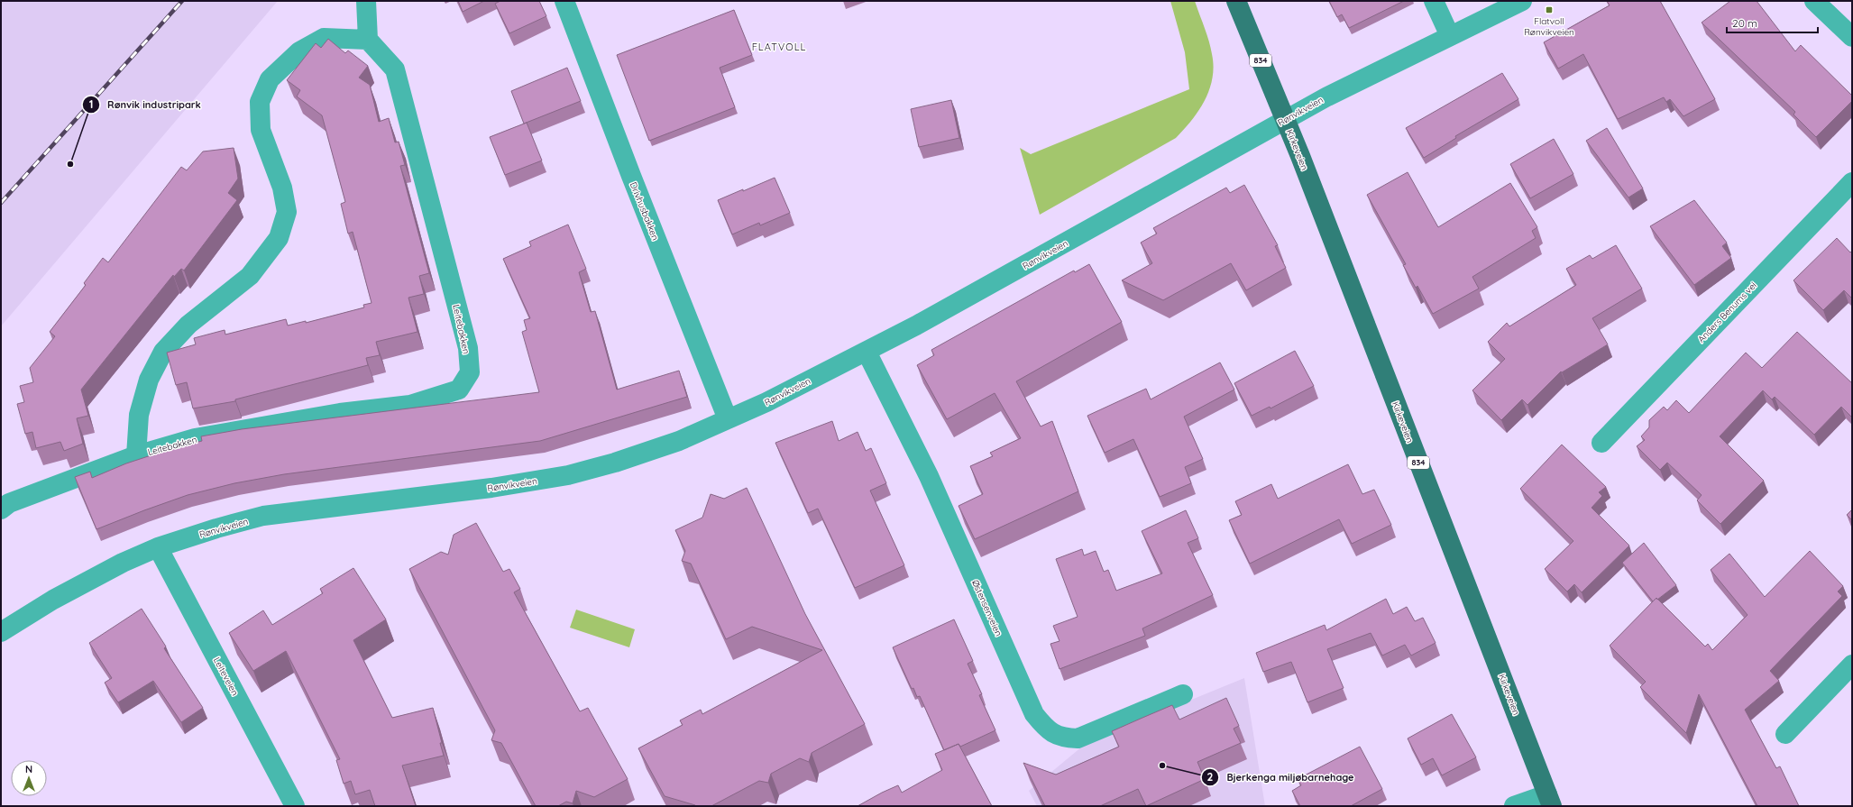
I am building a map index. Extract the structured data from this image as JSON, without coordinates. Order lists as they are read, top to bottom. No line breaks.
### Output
{"streets":{"main road":["834","Kirkeveien"],"street":["Rønvikveien","Drivhusbakken","Anders Benums vei","Leitebakken","Østensenveien","Leiteveien"]},"crossings":[["834","Rønvikveien"],["834","Kirkeveien"],["Rønvikveien","Kirkeveien"],["Rønvikveien","Drivhusbakken"],["Rønvikveien","Østensenveien"],["Rønvikveien","Leiteveien"]],"districts":["FLATVOLL"],"places":{"transit":["Flatvoll Rønvikveien"],"other":["Rønvik industripark","Bjerkenga miljøbarnehage"]},"scale_bar":"20 m","north":"top"}
